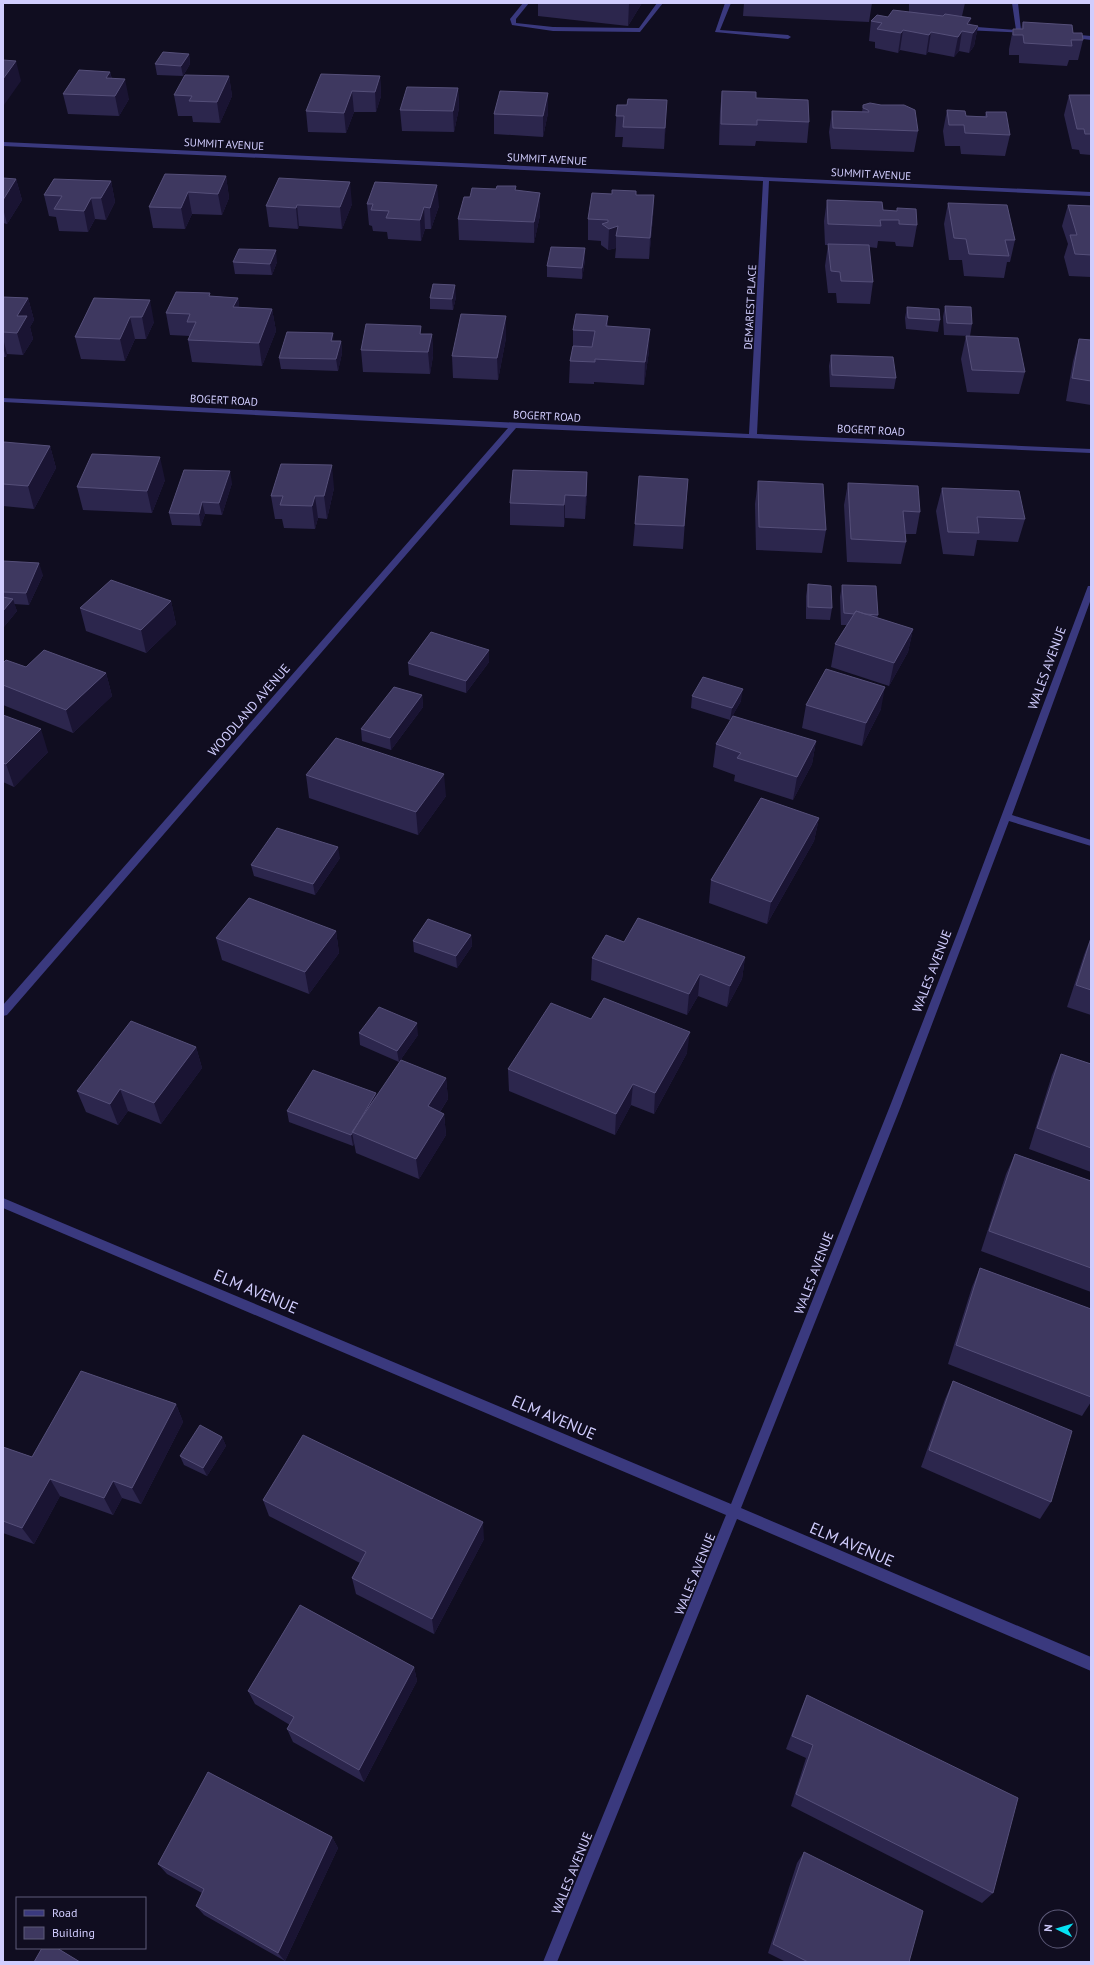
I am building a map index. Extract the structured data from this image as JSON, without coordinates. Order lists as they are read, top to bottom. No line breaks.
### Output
{"streets":{"street":["SUMMIT AVENUE","DEMAREST PLACE","BOGERT ROAD","WALES AVENUE","WOODLAND AVENUE","ELM AVENUE"]},"crossings":[["SUMMIT AVENUE","DEMAREST PLACE"],["DEMAREST PLACE","BOGERT ROAD"],["BOGERT ROAD","WOODLAND AVENUE"],["WALES AVENUE","ELM AVENUE"]],"legend":["Road","Building"],"north":"left"}
